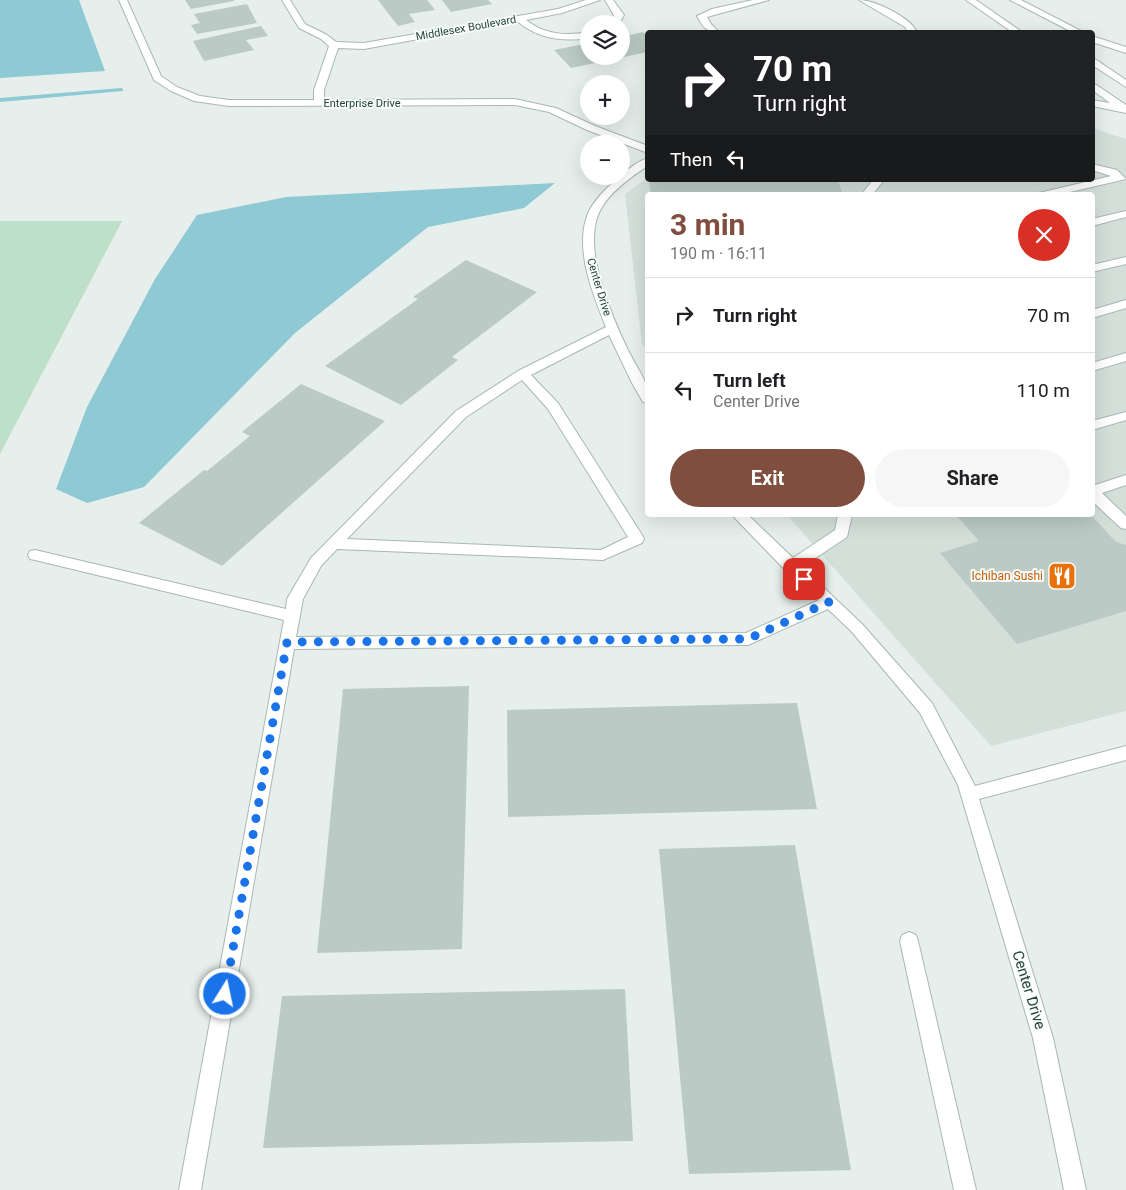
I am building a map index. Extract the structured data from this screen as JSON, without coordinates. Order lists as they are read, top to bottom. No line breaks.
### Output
{"streets":{"street":["Middlesex Boulevard","Enterprise Drive","Center Drive"]},"places":{"restaurant":["Ichiban Sushi"]},"page":{"map_buttons":["+","−"],"turn":["70 m","Turn right"],"then":"Then","heading":["3 min","190 m · 16:11"],"list":[{"name":"Turn right","value":"70 m"},{"name":"Turn left","note":"Center Drive","value":"110 m"}],"buttons":["Exit","Share"]}}
